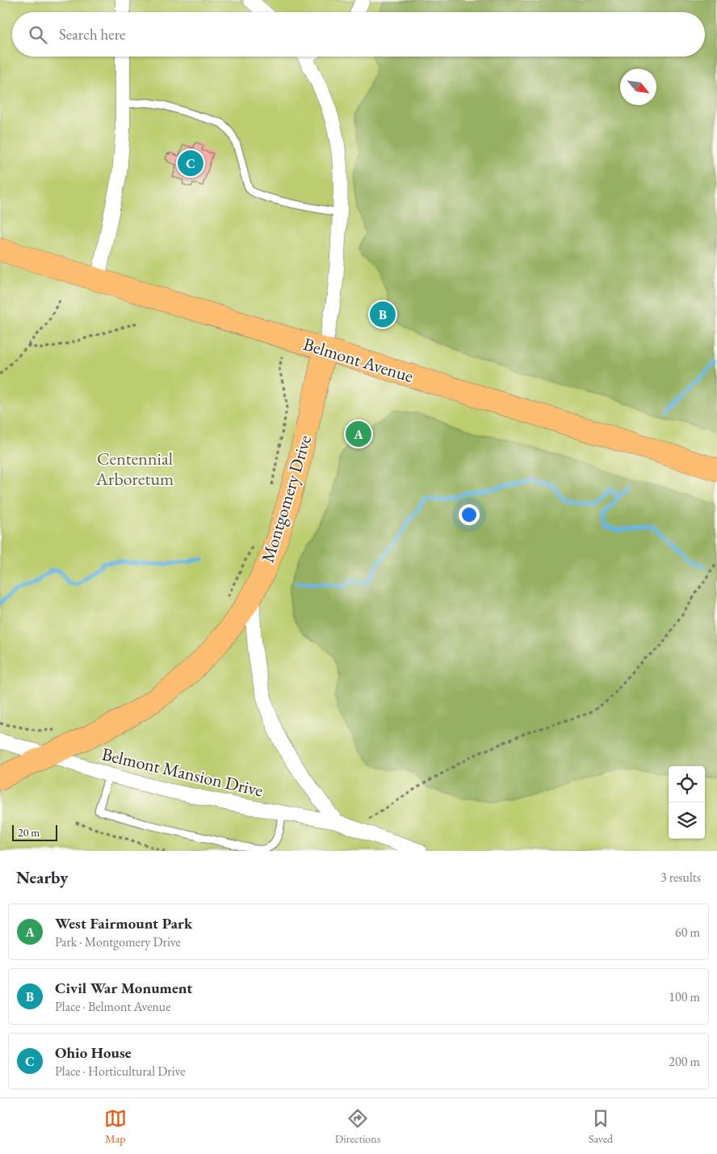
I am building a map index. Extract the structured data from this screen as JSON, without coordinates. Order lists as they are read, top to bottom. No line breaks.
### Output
{"streets":{"main road":["Belmont Avenue","Montgomery Drive"],"street":["Belmont Mansion Drive"]},"crossings":[["Belmont Avenue","Montgomery Drive"],["Montgomery Drive","Belmont Mansion Drive"]],"parks":["Centennial Arboretum"],"scale_bar":"20 m","north":"bottom right","page":{"search":"Search here","pins":["C","B","A"],"scale":"20 m","heading":["Nearby","3 results"],"list":[{"mark":"A","name":"West Fairmount Park","note":"Park · Montgomery Drive","value":"60 m"},{"mark":"B","name":"Civil War Monument","note":"Place · Belmont Avenue","value":"100 m"},{"mark":"C","name":"Ohio House","note":"Place · Horticultural Drive","value":"200 m"}],"nav":["Map","Directions","Saved"]}}
